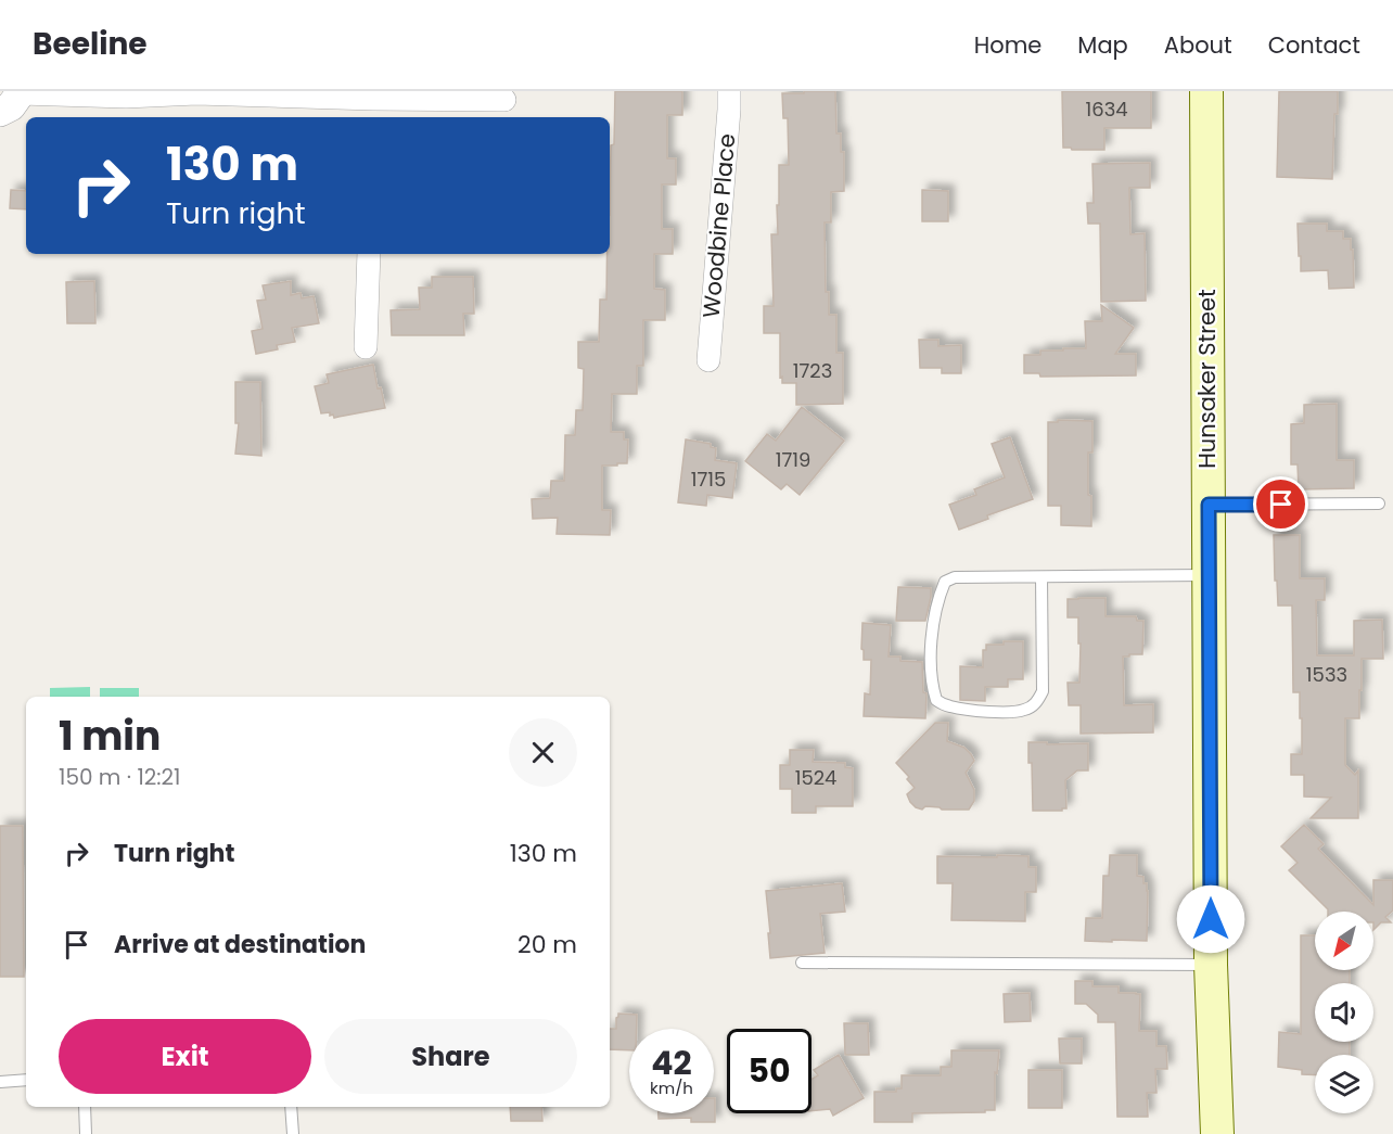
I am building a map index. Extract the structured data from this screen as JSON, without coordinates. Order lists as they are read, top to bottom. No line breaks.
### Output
{"streets":{"main road":["Hunsaker Street"],"street":["Woodbine Place"]},"house_numbers":["1634","1723","1719","1715","1533","1524"],"north":"bottom left","page":{"header":"Beeline","nav":["Home","Map","About","Contact"],"turn":["130 m","Turn right"],"heading":["1 min","150 m · 12:21"],"list":[{"name":"Turn right","value":"130 m"},{"name":"Arrive at destination","value":"20 m"}],"buttons":["Exit","Share"],"speed":"42 km/h","limit":"50"}}
